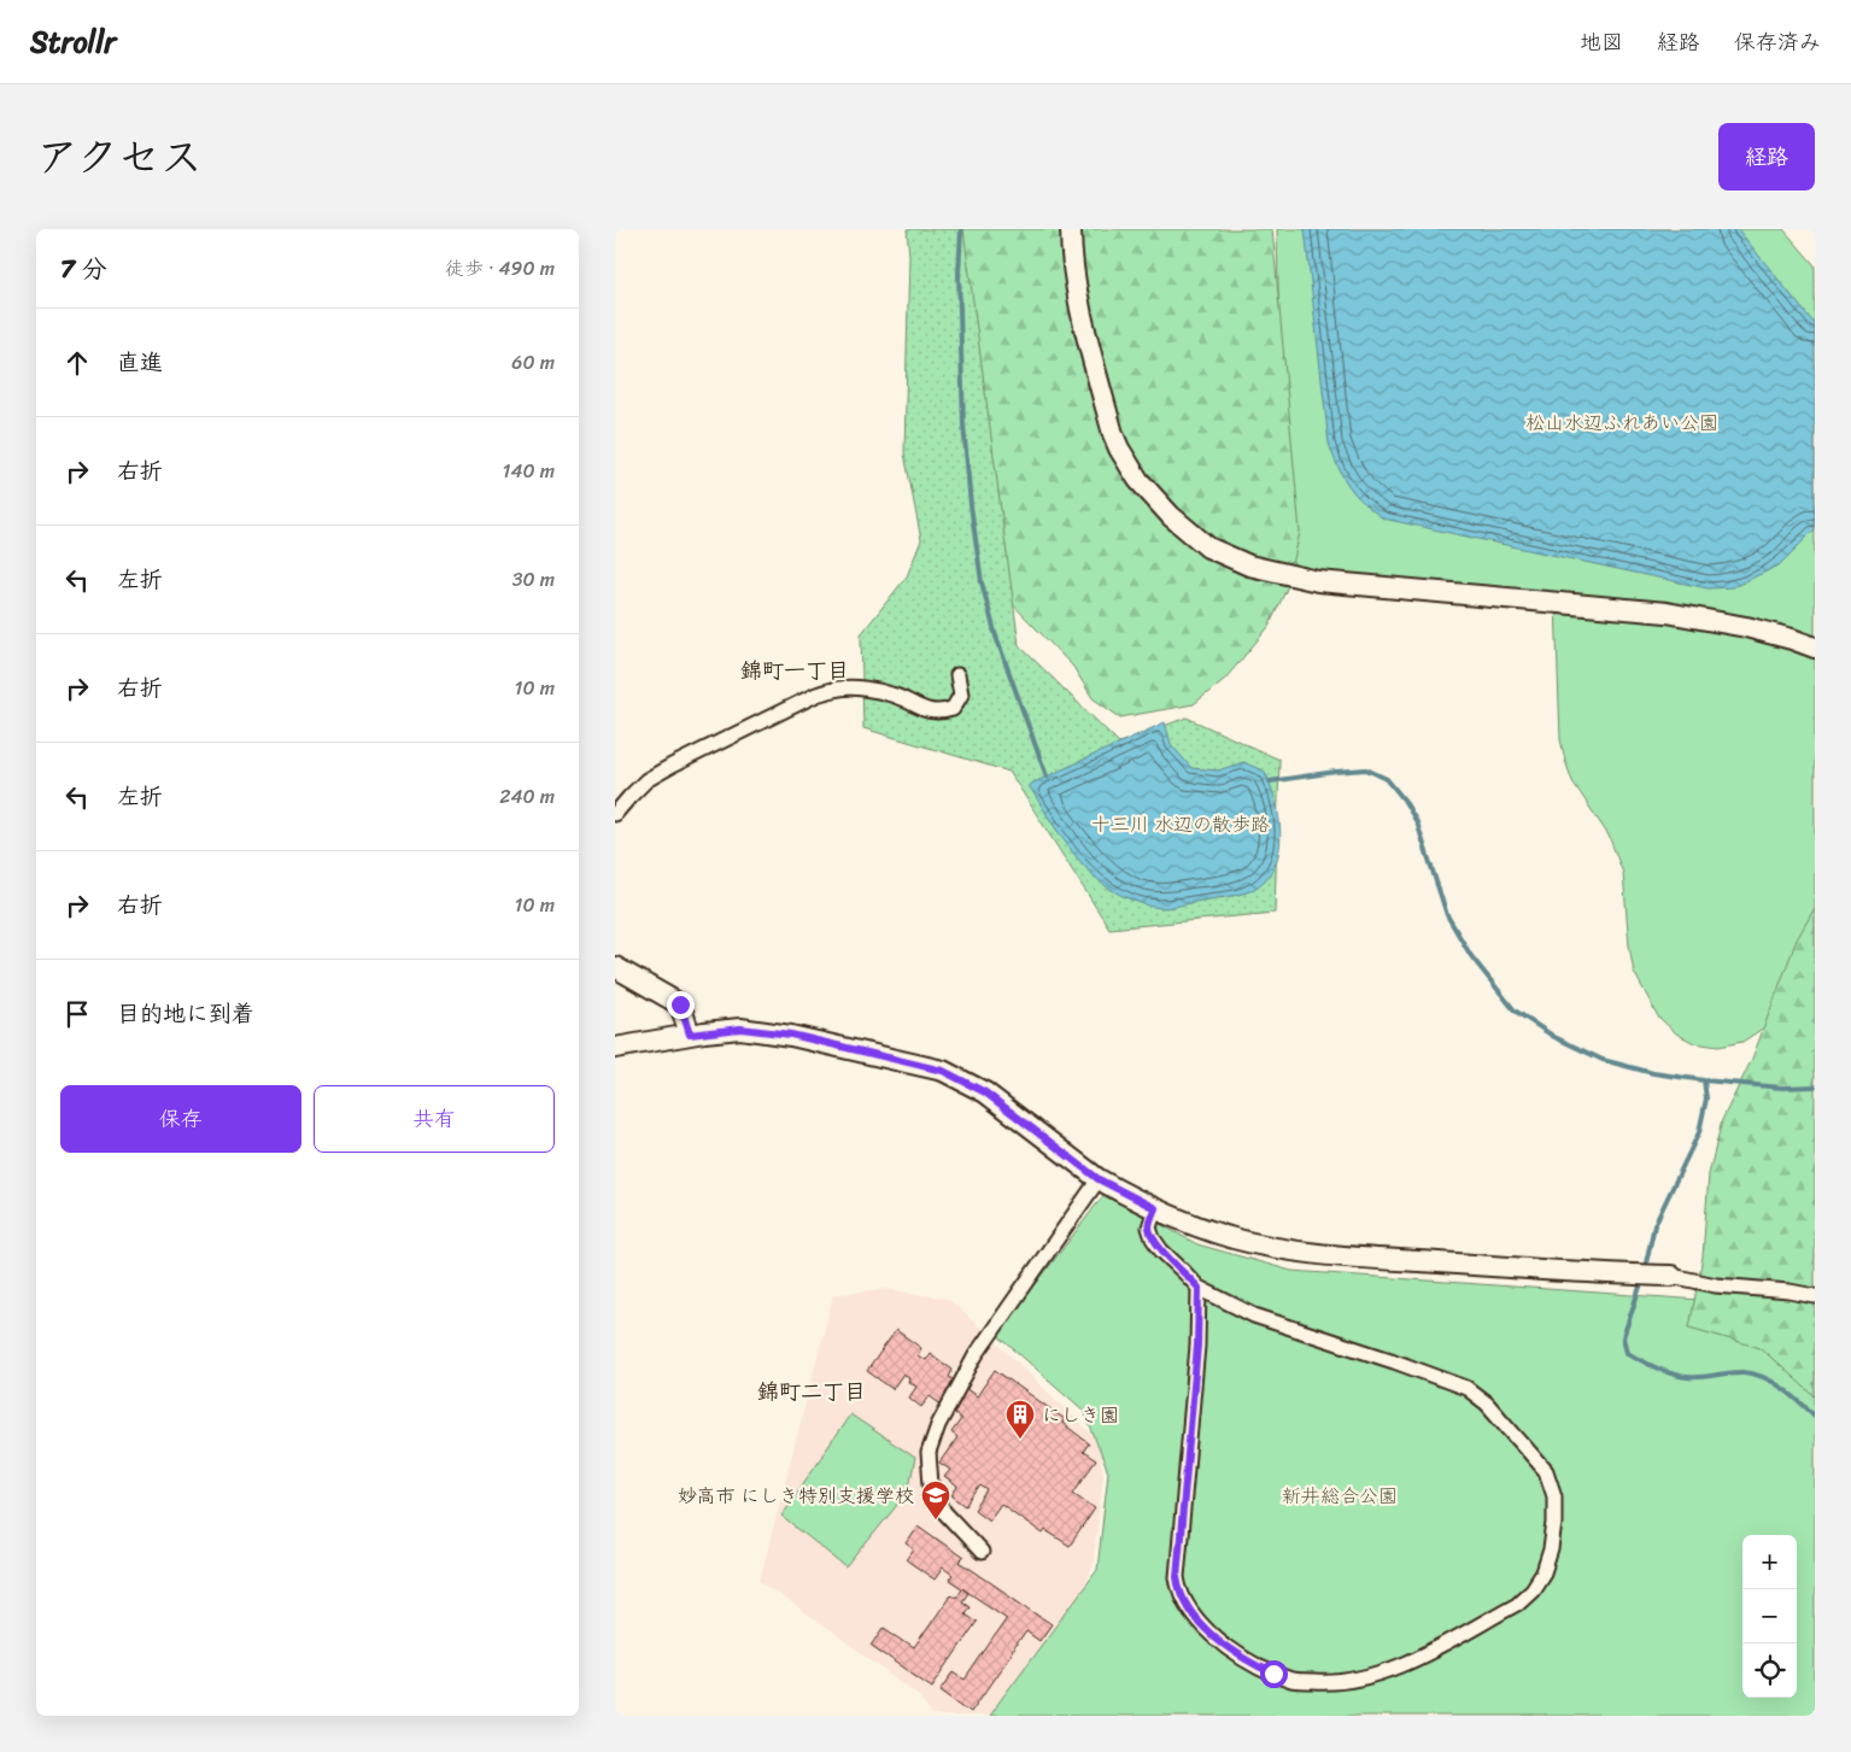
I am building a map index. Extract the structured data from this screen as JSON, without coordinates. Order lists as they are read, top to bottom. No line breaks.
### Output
{"districts":["錦町一丁目","錦町二丁目"],"parks":["松山水辺ふれあい公園","十三川 水辺の散歩路","新井総合公園"],"places":{"building":["にしき園"],"school or university":["妙高市 にしき特別支援学校"]},"page":{"header":"Strollr","nav":["地図","経路","保存済み"],"title":"アクセス","buttons":["経路",["保存","共有"]],"heading":["7 分","徒歩 · 490 m"],"list":[["直進","60 m"],["右折","140 m"],["左折","30 m"],["右折","10 m"],["左折","240 m"],["右折","10 m"],"目的地に到着"],"map_buttons":["+","−"]}}
